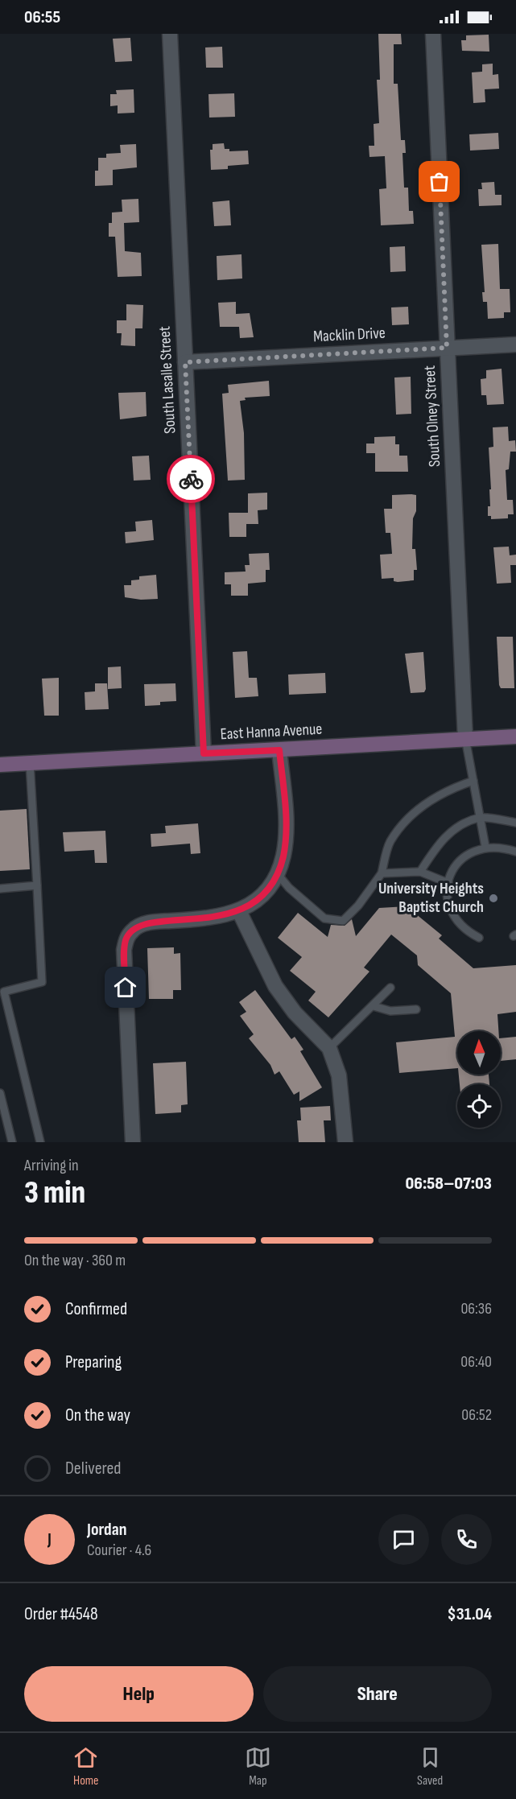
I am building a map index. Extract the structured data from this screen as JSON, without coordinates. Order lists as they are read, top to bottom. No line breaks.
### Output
{"streets":{"main road":["East Hanna Avenue"],"street":["Macklin Drive","South Lasalle Street","South Olney Street"]},"crossings":[["Macklin Drive","South Lasalle Street"],["Macklin Drive","South Olney Street"],["South Lasalle Street","East Hanna Avenue"],["South Olney Street","East Hanna Avenue"]],"places":["University Heights Baptist Church"],"north":"top","page":{"status":"06:55","heading":["3 min","Arriving in","06:58–07:03"],"panel":["Jordan","Courier · 4.6","Order #4548","$31.04"],"bar":"On the way · 360 m","list":[["Confirmed","06:36"],["Preparing","06:40"],["On the way","06:52"],"Delivered"],"round":"J","buttons":["Help","Share"],"tabs":["Home","Map","Saved"]}}
